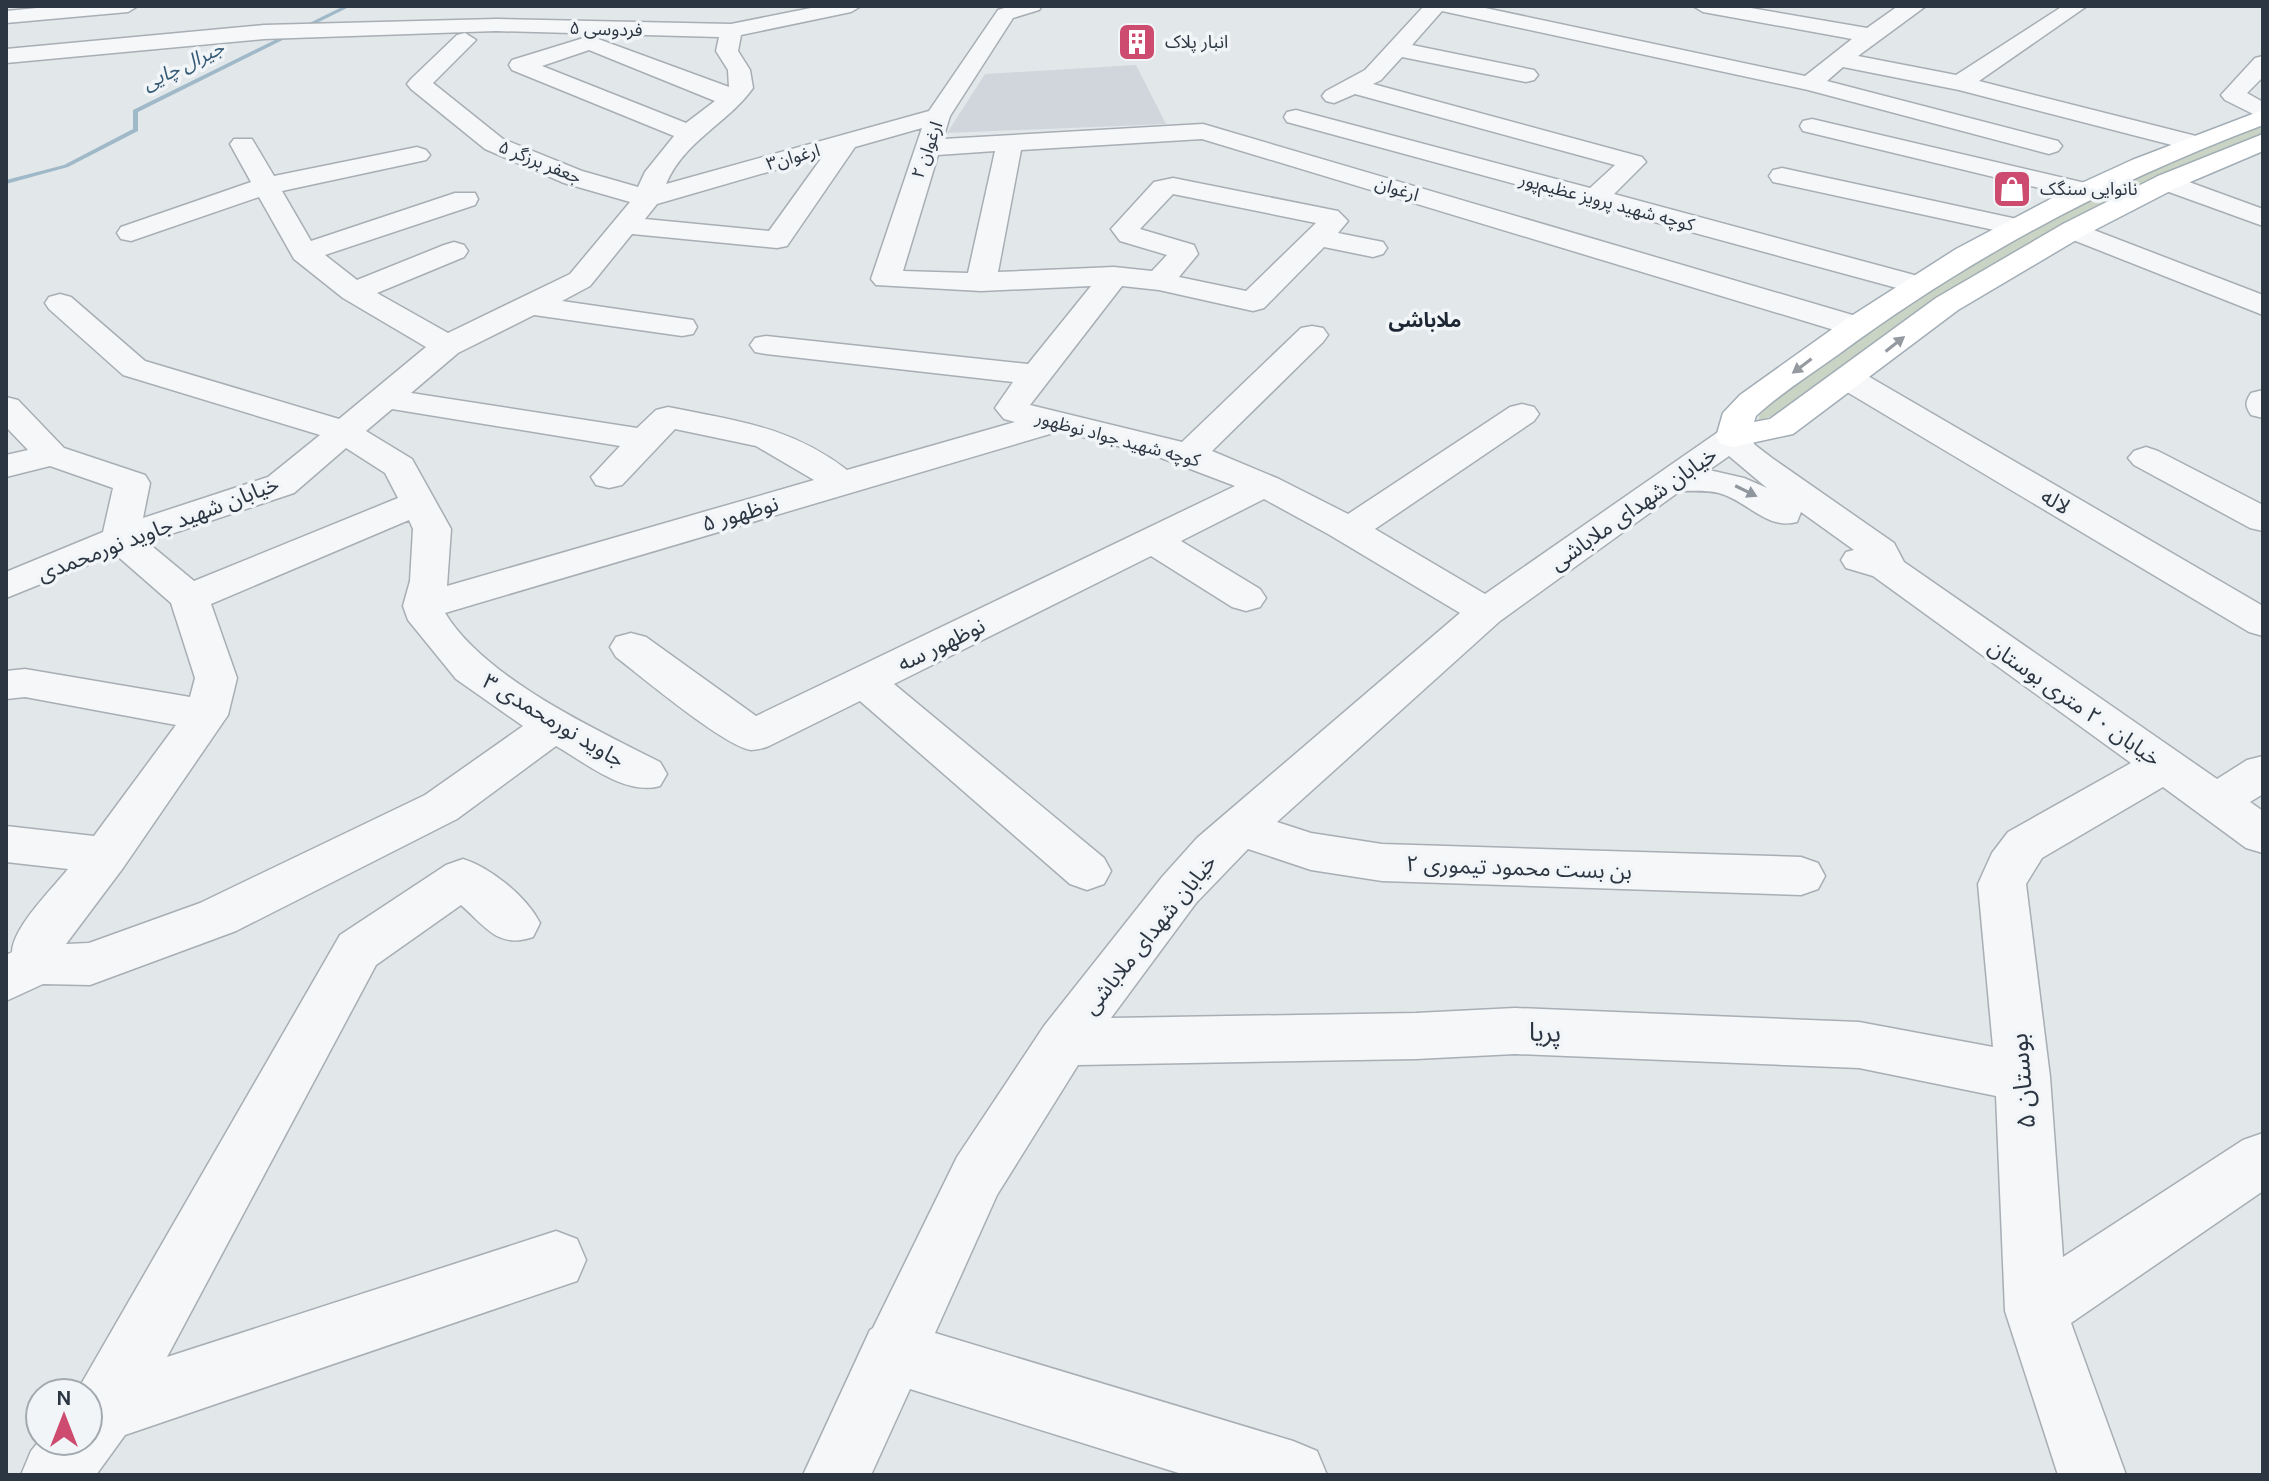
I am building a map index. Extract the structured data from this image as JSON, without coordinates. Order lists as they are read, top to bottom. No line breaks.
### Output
{"streets":{"main road":["خیابان شهدای ملاباشی"],"street":["فردوسی ۵","ارغوان ۲","ارغوان۳","جعفر برزگر ۵","ارغوان","کوچه شهید پرویز عظیم‌پور","کوچه شهید جواد نوظهور","لاله","نوظهور ۵","خیابان شهید جاوید نورمحمدی","نوظهور سه","خیابان ۲۰ متری بوستان","جاوید نورمحمدی ۳","بن بست محمود تیموری ۲","پریا","بوستان ۵"]},"crossings":[["ارغوان ۲","ارغوان۳"],["ارغوان ۲","ارغوان"],["ارغوان۳","جعفر برزگر ۵"],["ارغوان۳","خیابان شهید جاوید نورمحمدی"],["جعفر برزگر ۵","خیابان شهید جاوید نورمحمدی"],["ارغوان","خیابان شهدای ملاباشی"],["کوچه شهید پرویز عظیم‌پور","خیابان شهدای ملاباشی"],["کوچه شهید جواد نوظهور","خیابان شهدای ملاباشی"],["کوچه شهید جواد نوظهور","نوظهور ۵"],["کوچه شهید جواد نوظهور","نوظهور سه"],["لاله","خیابان شهدای ملاباشی"],["خیابان شهدای ملاباشی","خیابان ۲۰ متری بوستان"],["خیابان شهدای ملاباشی","بن بست محمود تیموری ۲"],["خیابان شهدای ملاباشی","پریا"],["نوظهور ۵","جاوید نورمحمدی ۳"],["خیابان ۲۰ متری بوستان","بوستان ۵"],["پریا","بوستان ۵"]],"districts":["ملاباشی"],"water":["جیرال چایی"],"places":{"building":["انبار پلاک"],"shop":["نانوایی سنگک"]},"north":"top"}
